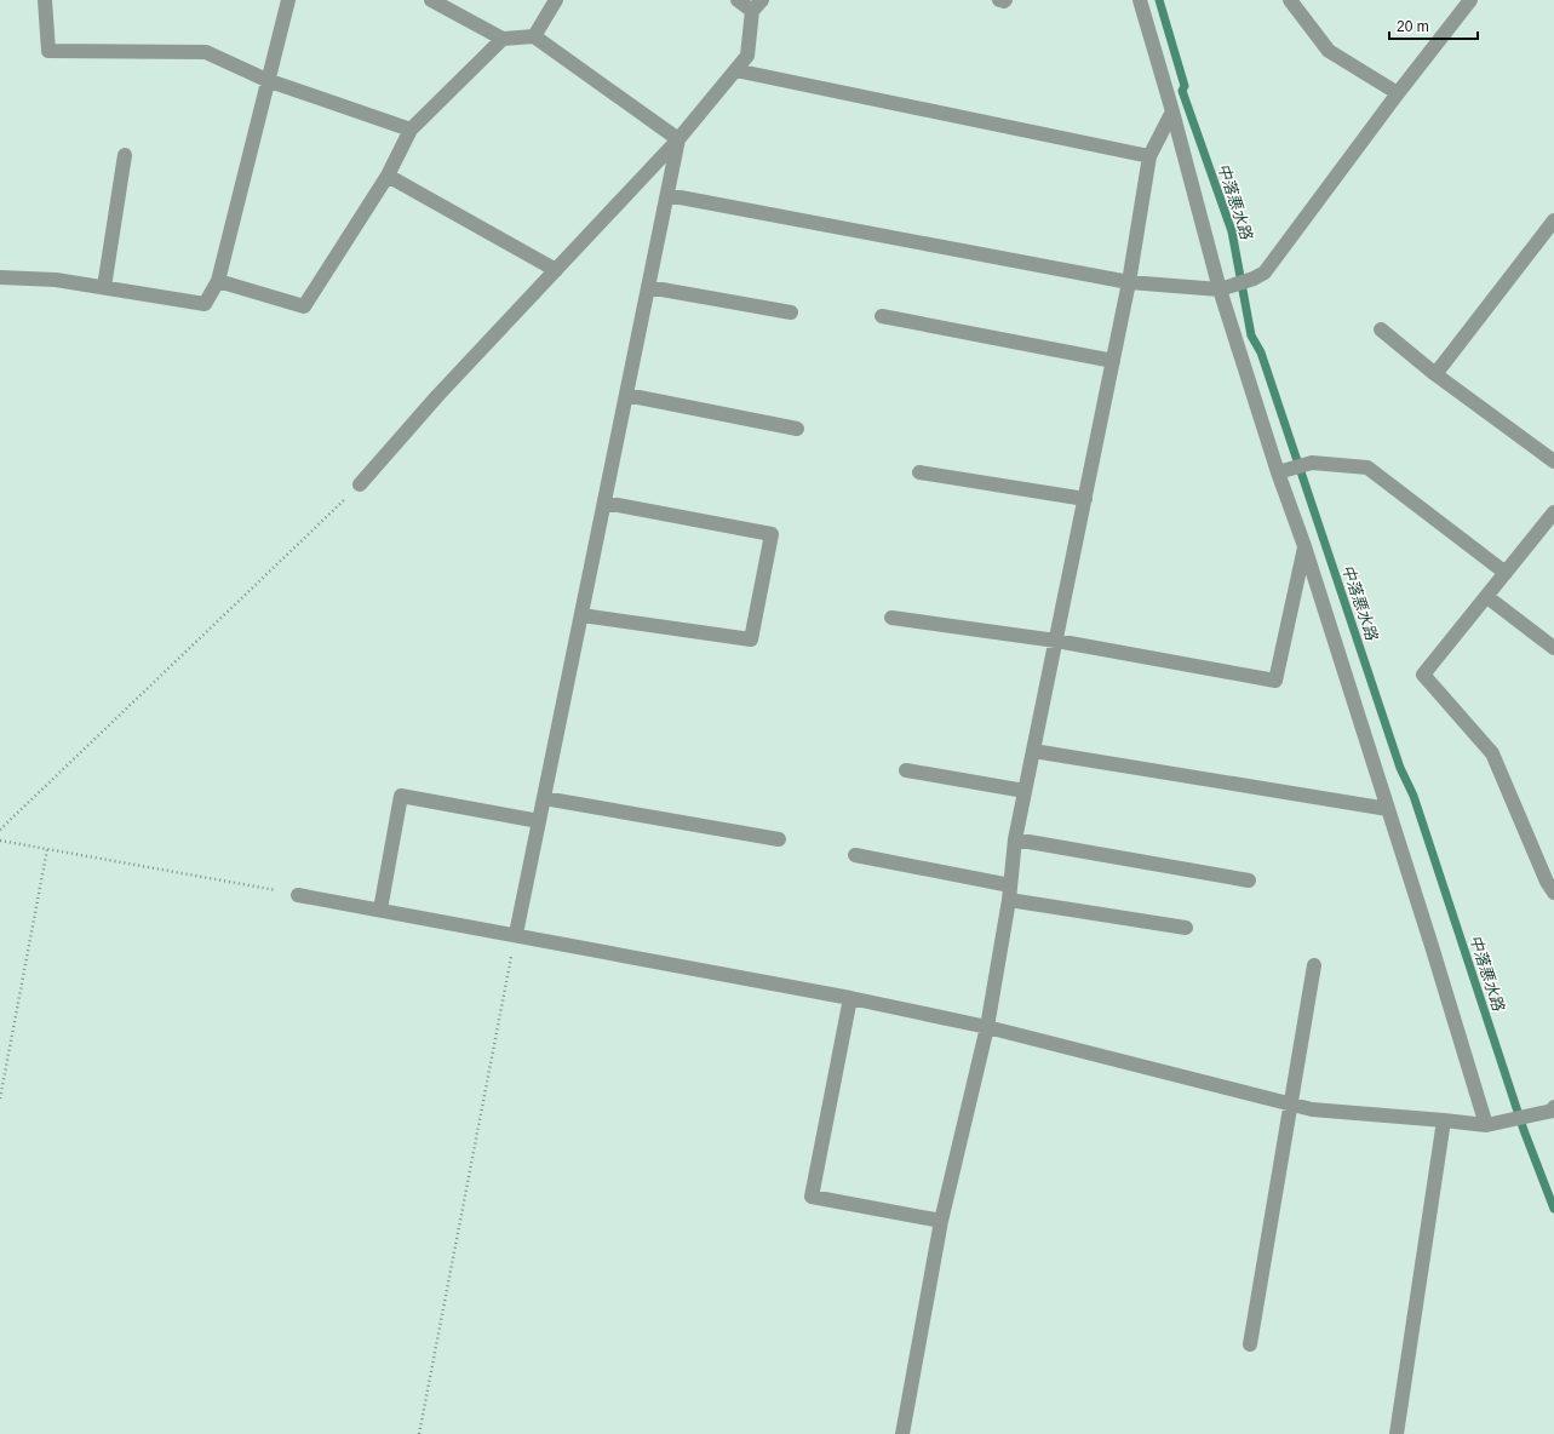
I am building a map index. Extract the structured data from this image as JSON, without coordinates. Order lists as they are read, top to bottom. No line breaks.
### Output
{"water":["中落悪水路"],"scale_bar":"20 m"}
